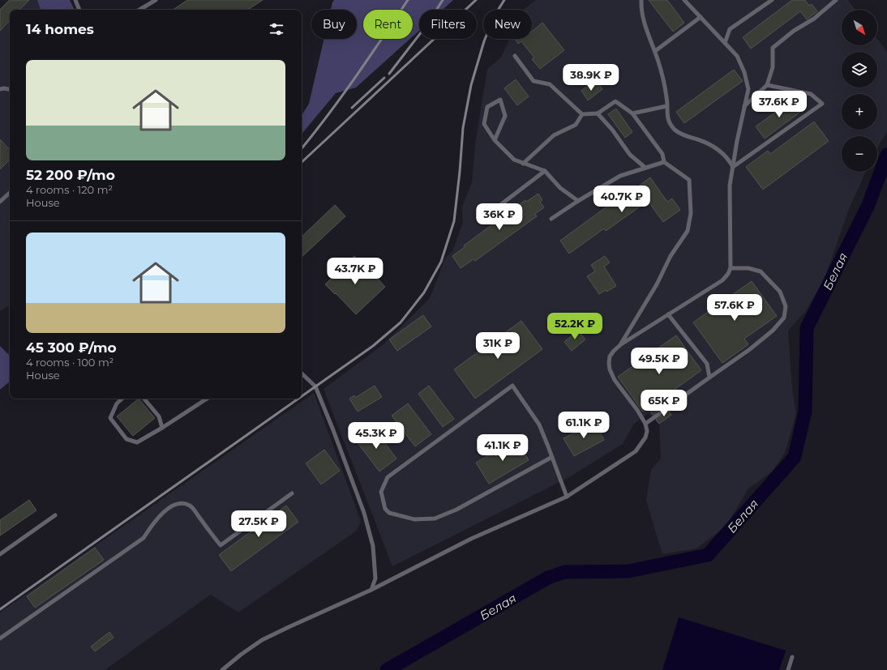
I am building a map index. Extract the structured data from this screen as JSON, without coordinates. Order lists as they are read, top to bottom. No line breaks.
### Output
{"water":["Белая"],"north":"bottom right","page":{"map_buttons":["+","−"],"chip":["Buy","Rent","Filters","New"],"heading":"14 homes","list":[{"name":"52 200 ₽/mo","note":"4 rooms · 120 m² · House"},{"name":"45 300 ₽/mo","note":"4 rooms · 100 m² · House"}],"price":["38.9K ₽","37.6K ₽","40.7K ₽","36K ₽","43.7K ₽","57.6K ₽","52.2K ₽","31K ₽","49.5K ₽","65K ₽","61.1K ₽","45.3K ₽","41.1K ₽","27.5K ₽"]}}
